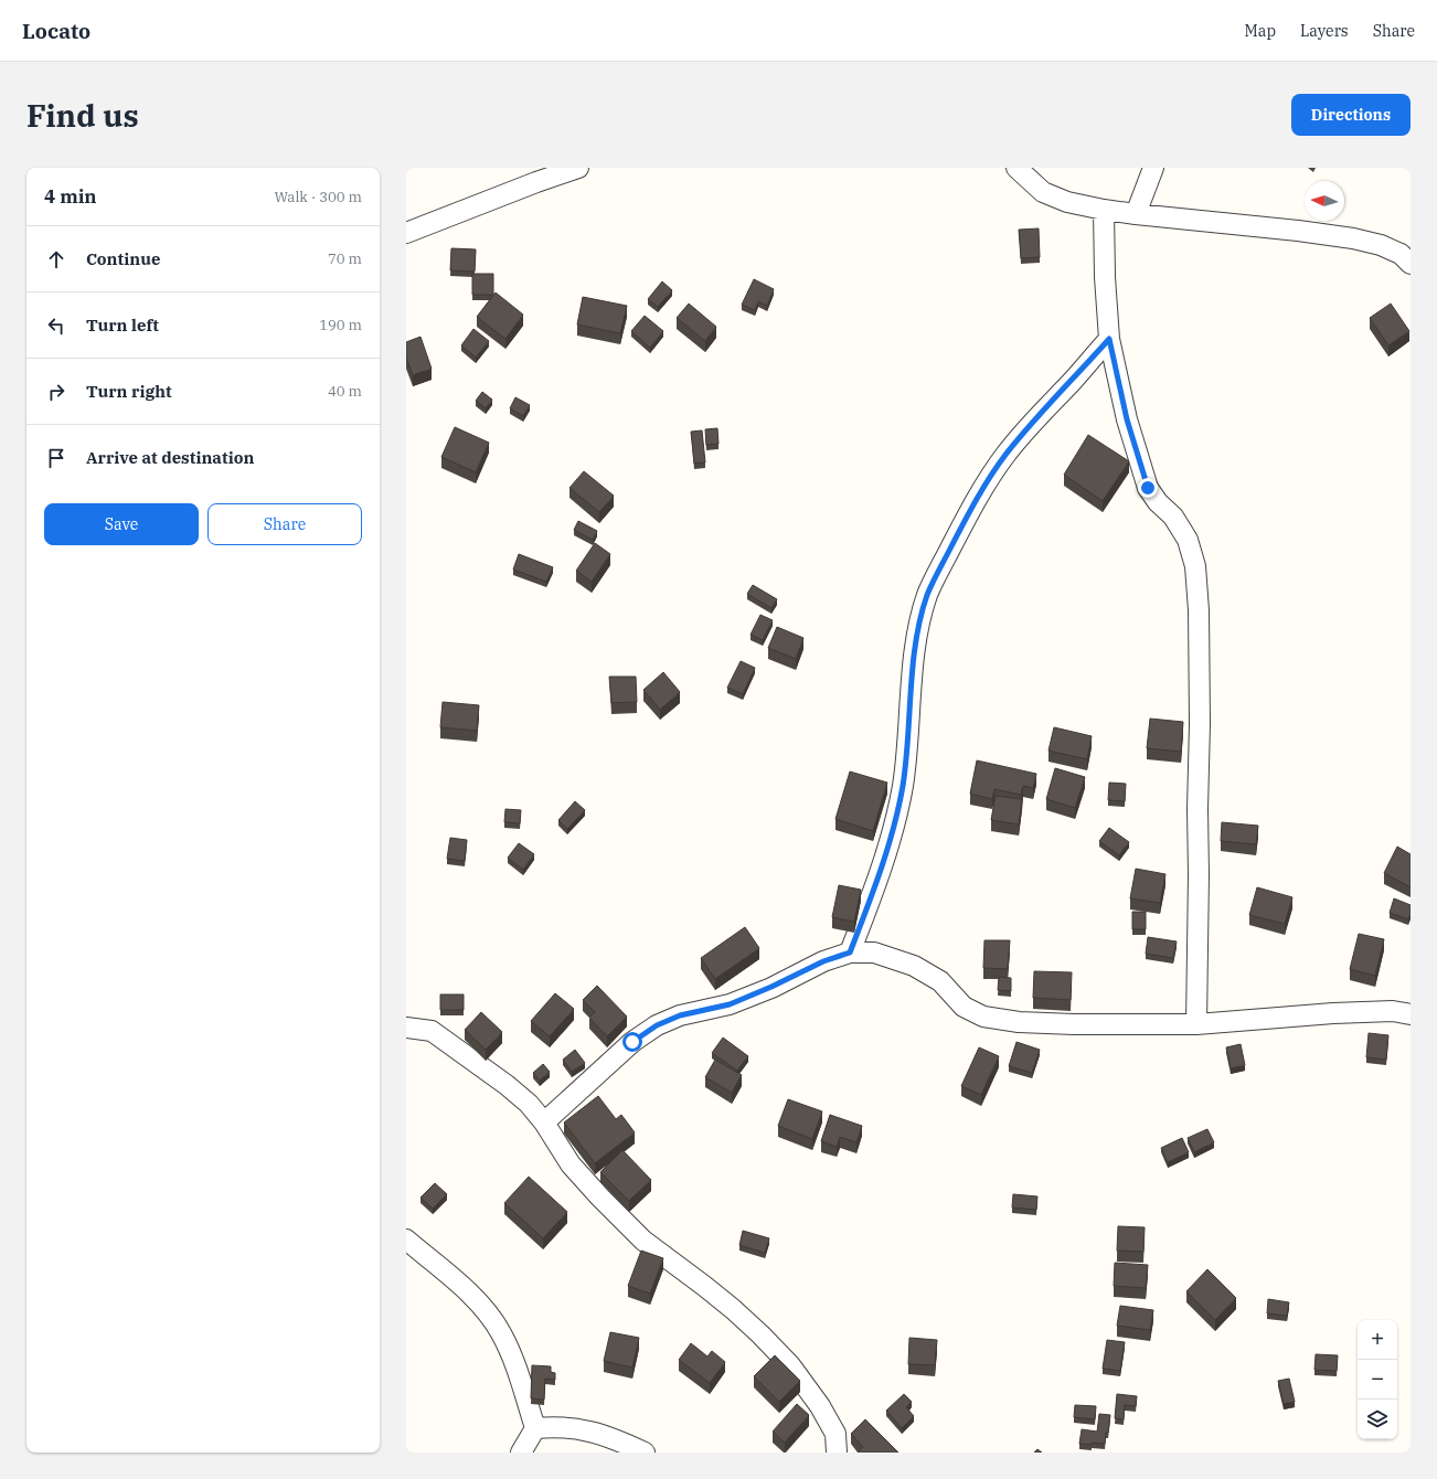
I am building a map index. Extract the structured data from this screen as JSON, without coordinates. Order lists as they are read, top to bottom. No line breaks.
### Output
{"north":"left","page":{"header":"Locato","nav":["Map","Layers","Share"],"buttons":["Directions",["Save","Share"]],"title":"Find us","heading":["4 min","Walk · 300 m"],"list":[["Continue","70 m"],["Turn left","190 m"],["Turn right","40 m"],"Arrive at destination"],"map_buttons":["+","−"]}}
